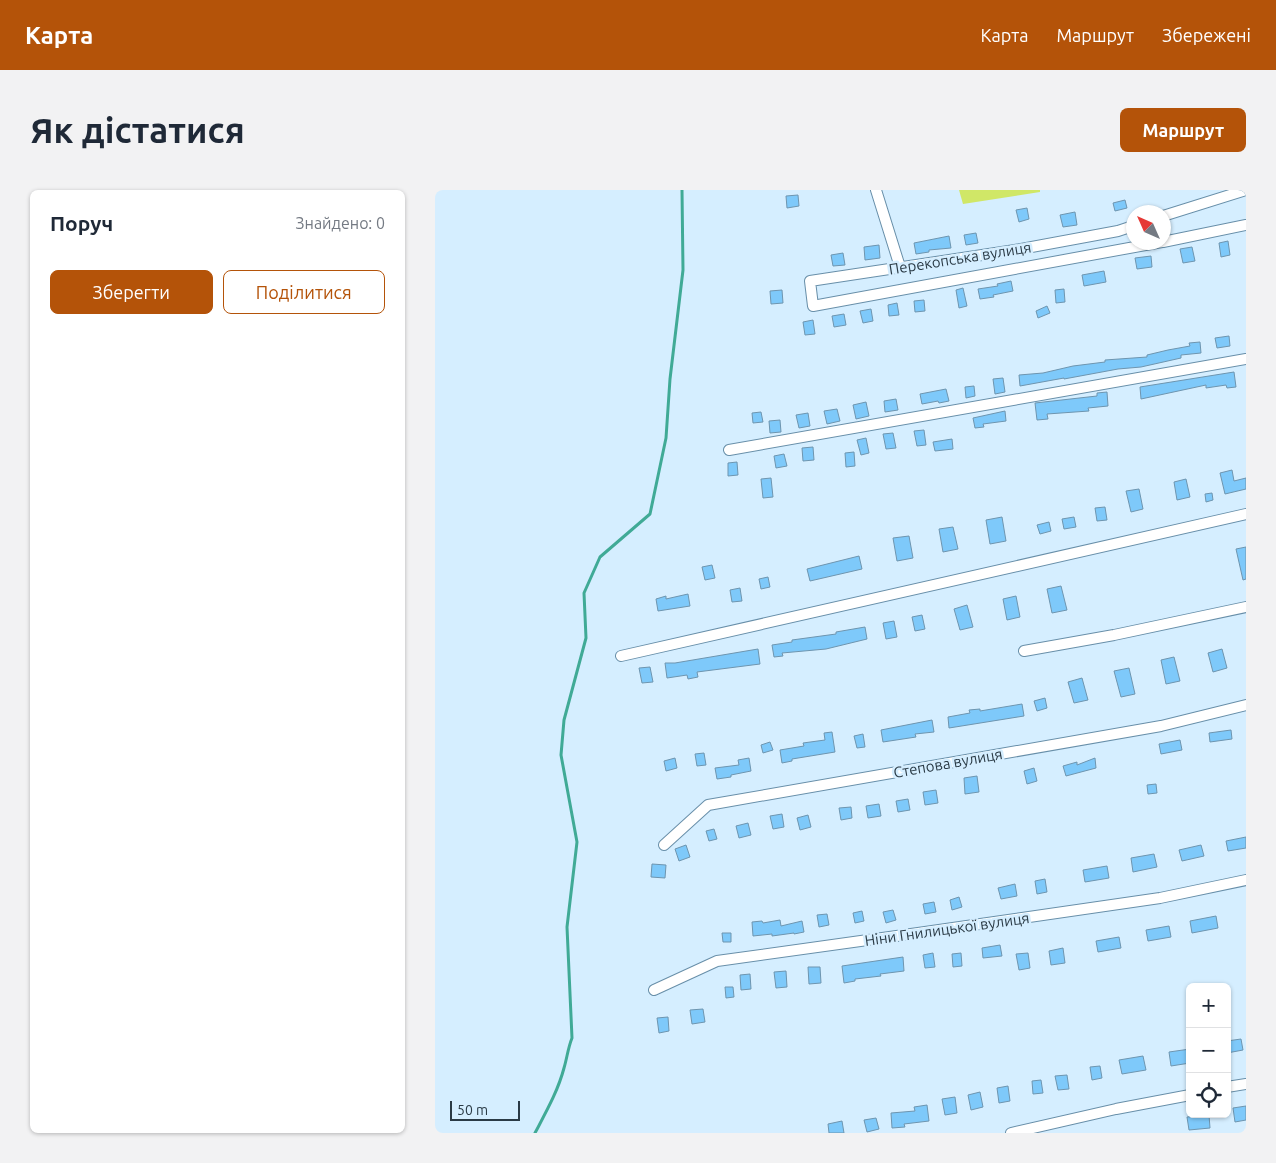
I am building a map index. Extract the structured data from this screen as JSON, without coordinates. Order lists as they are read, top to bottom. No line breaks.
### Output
{"streets":{"street":["Перекопська вулиця","Степова вулиця","Ніни Гнилицької вулиця"]},"scale_bar":"50 m","north":"top left","page":{"header":"Карта","nav":["Карта","Маршрут","Збережені"],"buttons":["Маршрут",["Зберегти","Поділитися"]],"title":"Як дістатися","heading":["Поруч","Знайдено: 0"],"map_buttons":["+","−"],"scale":"50 m"}}
